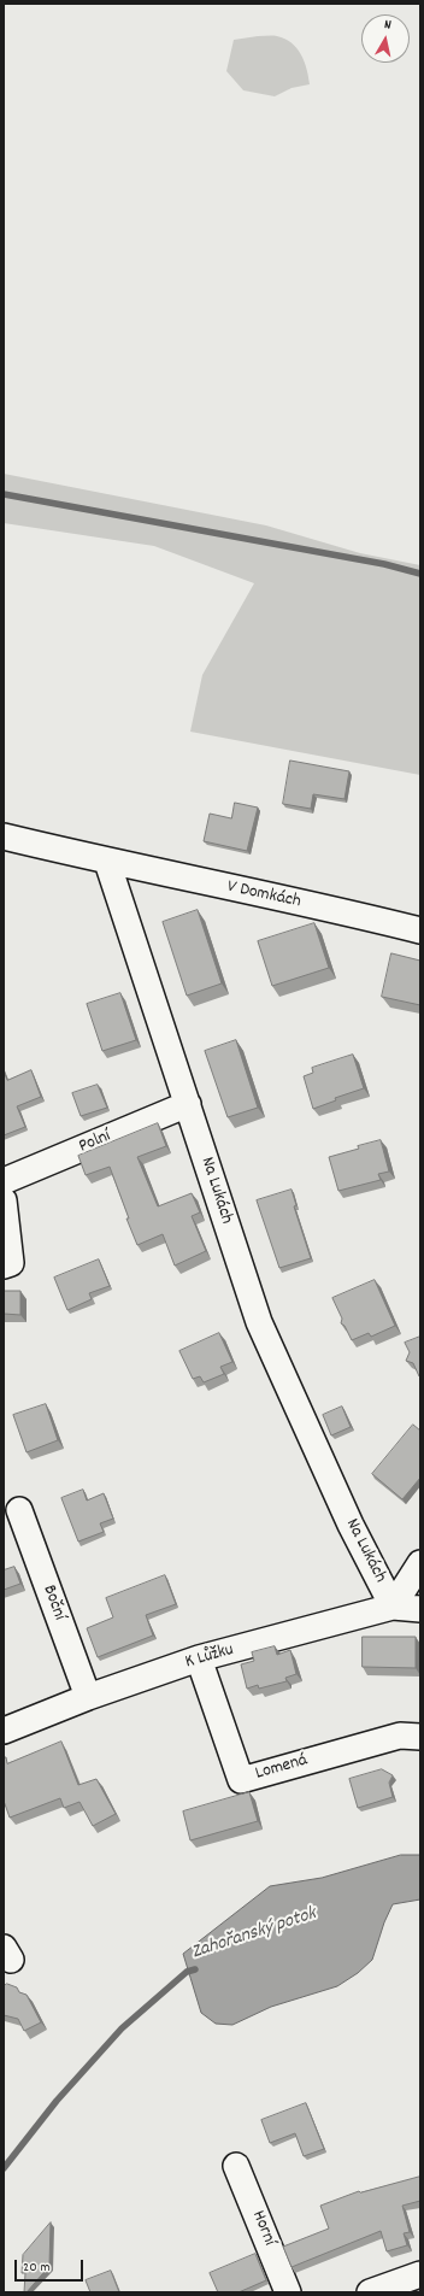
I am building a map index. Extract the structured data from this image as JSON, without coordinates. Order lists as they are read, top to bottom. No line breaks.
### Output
{"streets":{"street":["V Domkách","Polní","Na Lukách","Boční","K Lůžku","Lomená","Horní"]},"crossings":[["V Domkách","Na Lukách"],["Polní","Na Lukách"],["Na Lukách","K Lůžku"],["Boční","K Lůžku"],["K Lůžku","Lomená"]],"water":["Zahořanský potok"],"scale_bar":"20 m","north":"top"}
